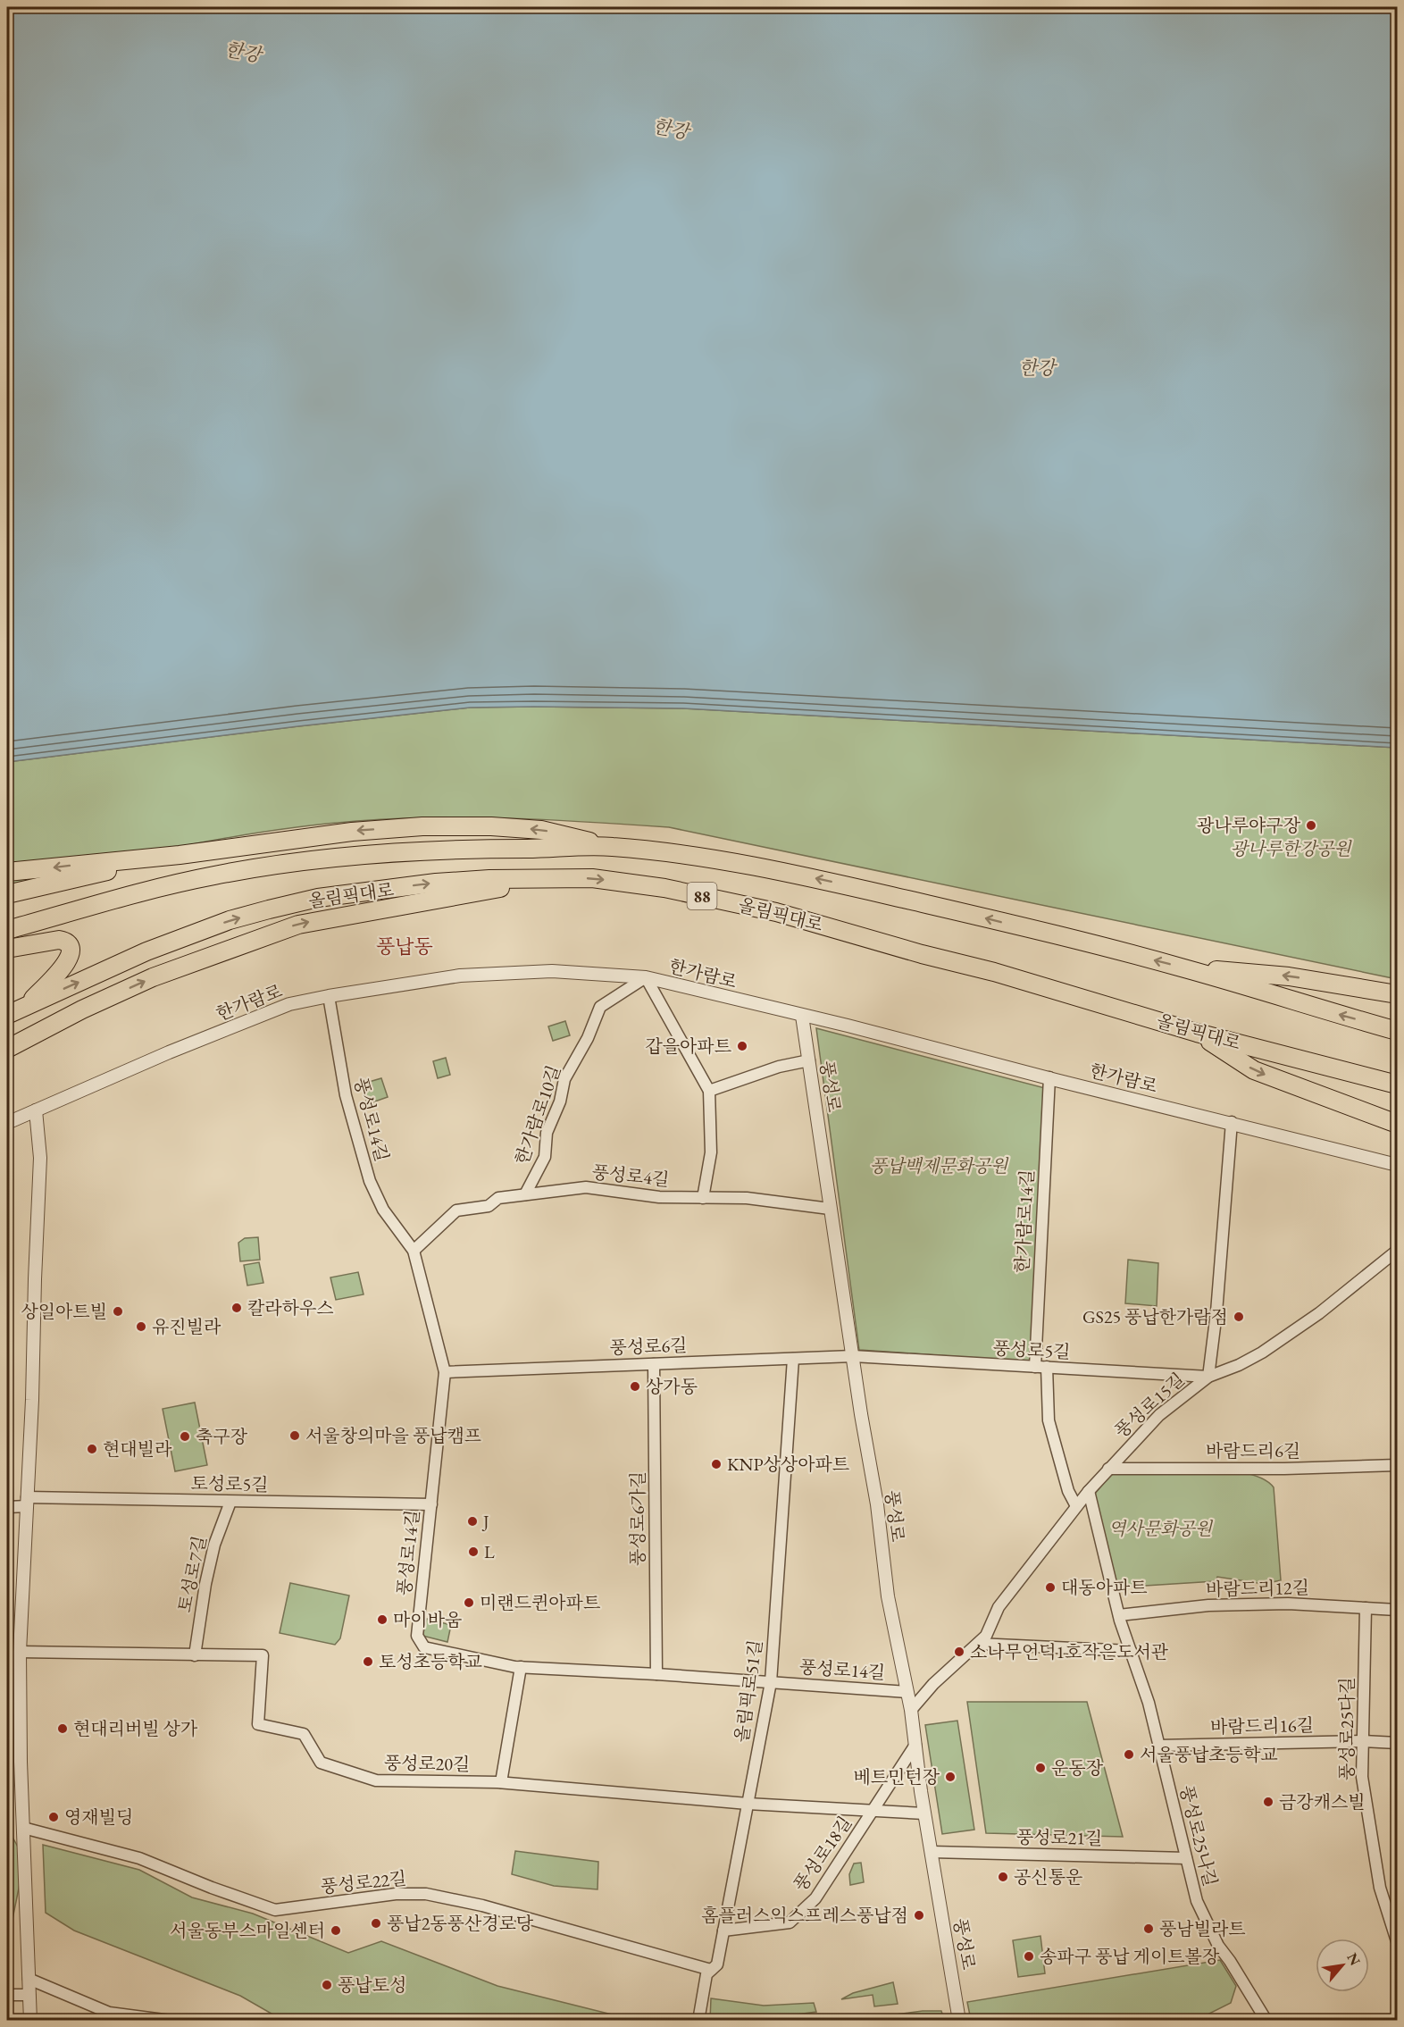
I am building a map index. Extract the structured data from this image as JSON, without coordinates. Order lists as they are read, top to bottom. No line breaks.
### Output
{"streets":{"highway":["올림픽대로","88"],"street":["한가람로","풍성로","한가람로10길","풍성로14길","풍성로4길","한가람로14길","풍성로6길","풍성로5길","풍성로15길","바람드리6길","토성로5길","풍성로6가길","토성로7길","바람드리12길","올림픽로51길","바람드리16길","풍성로25다길","풍성로20길","풍성로25나길","풍성로21길","풍성로18길","풍성로22길"]},"crossings":[["한가람로","풍성로"],["한가람로","한가람로10길"],["한가람로","풍성로14길"],["한가람로","한가람로14길"],["풍성로","풍성로14길"],["풍성로","풍성로4길"],["풍성로","풍성로6길"],["풍성로","풍성로5길"],["풍성로","풍성로15길"],["풍성로","풍성로20길"],["풍성로","풍성로21길"],["풍성로","풍성로18길"],["한가람로10길","풍성로4길"],["풍성로14길","풍성로4길"],["풍성로14길","풍성로6길"],["풍성로14길","토성로5길"],["풍성로14길","풍성로6가길"],["풍성로14길","올림픽로51길"],["한가람로14길","풍성로5길"],["풍성로6길","풍성로5길"],["풍성로6길","풍성로6가길"],["풍성로6길","올림픽로51길"],["풍성로5길","풍성로15길"],["풍성로15길","바람드리6길"],["풍성로15길","풍성로25나길"],["토성로5길","토성로7길"],["토성로7길","풍성로20길"],["바람드리12길","풍성로25다길"],["바람드리12길","풍성로25나길"],["올림픽로51길","풍성로20길"],["올림픽로51길","풍성로18길"],["올림픽로51길","풍성로22길"],["바람드리16길","풍성로25다길"],["바람드리16길","풍성로25나길"],["풍성로20길","풍성로18길"],["풍성로25나길","풍성로21길"]],"districts":["풍납동"],"water":["한강"],"parks":["광나루한강공원","풍납백제문화공원","역사문화공원"],"places":["광나루야구장","갑을아파트","칼라하우스","상일아트빌","GS25 풍납한가람점","유진빌라","상가동","서울창의마을 풍납캠프","축구장","현대빌라","KNP상상아파트","J","L","대동아파트","미랜드퀸아파트","마이바움","소나무언덕1호작은도서관","토성초등학교","현대리버빌 상가","서울풍납초등학교","운동장","베트민턴장","금강캐스빌","영재빌딩","공신통운","홈플러스익스프레스풍납점","풍납2동풍산경로당","풍남빌라트","서울동부스마일센터","송파구 풍납 게이트볼장","풍납토성"],"north":"top right"}
